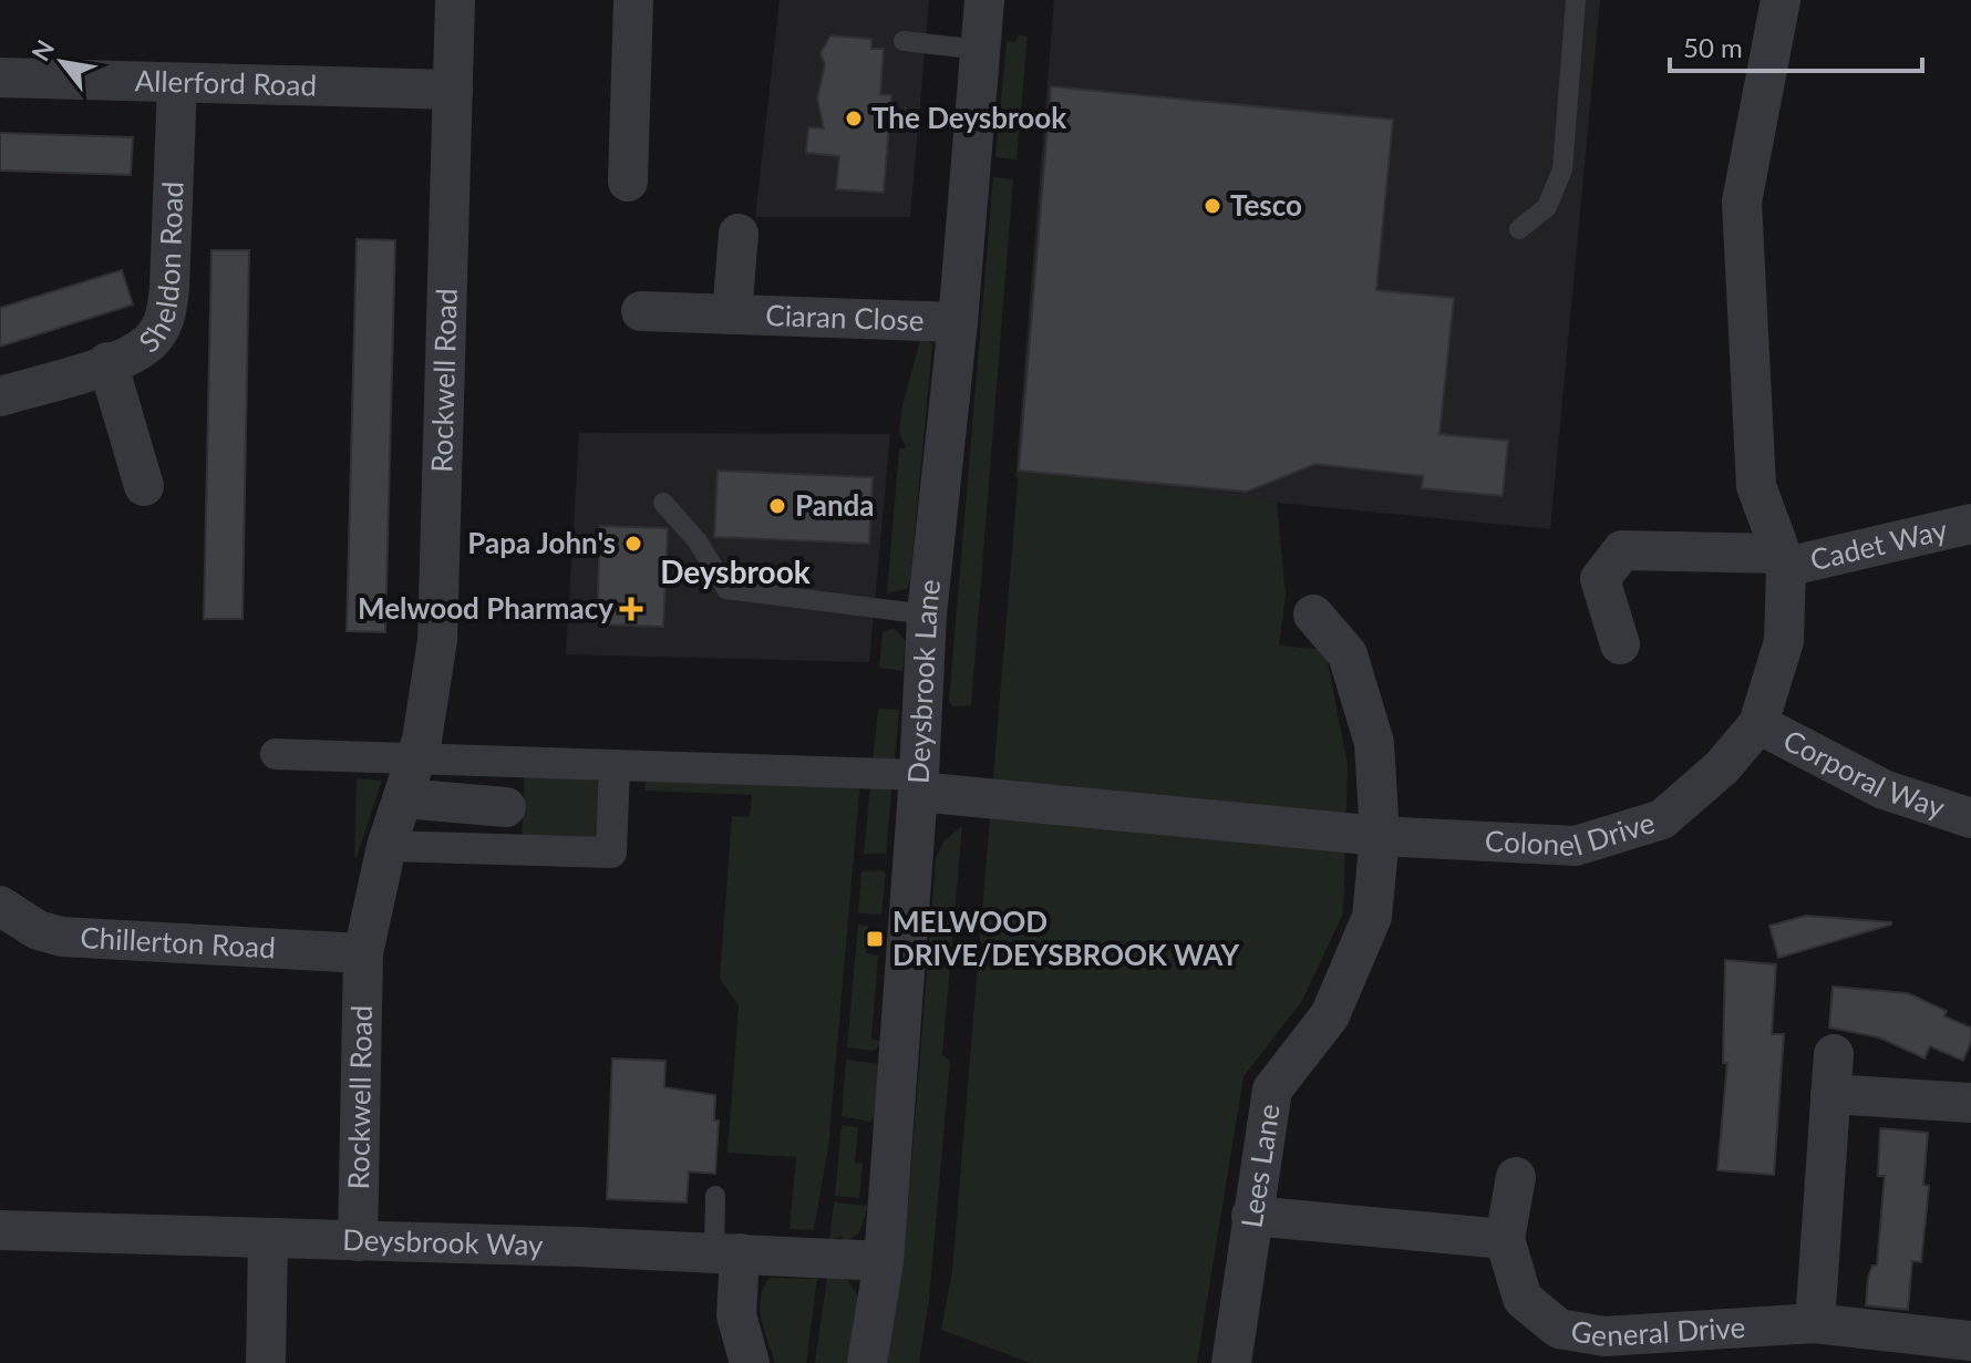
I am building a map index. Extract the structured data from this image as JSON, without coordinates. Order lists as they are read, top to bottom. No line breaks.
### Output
{"streets":{"street":["Allerford Road","Sheldon Road","Ciaran Close","Rockwell Road","Cadet Way","Deysbrook Lane","Corporal Way","Colonel Drive","Chillerton Road","Lees Lane","Deysbrook Way","General Drive"]},"crossings":[["Allerford Road","Sheldon Road"],["Allerford Road","Rockwell Road"],["Ciaran Close","Deysbrook Lane"],["Rockwell Road","Chillerton Road"],["Rockwell Road","Deysbrook Way"],["Cadet Way","Colonel Drive"],["Deysbrook Lane","Colonel Drive"],["Deysbrook Lane","Deysbrook Way"],["Corporal Way","Colonel Drive"],["Colonel Drive","Lees Lane"]],"districts":["Deysbrook"],"places":{"other":["The Deysbrook","Tesco","Panda","Papa John's"],"health":["Melwood Pharmacy"],"transit":["MELWOOD DRIVE/DEYSBROOK WAY"]},"scale_bar":"50 m","north":"top left"}
